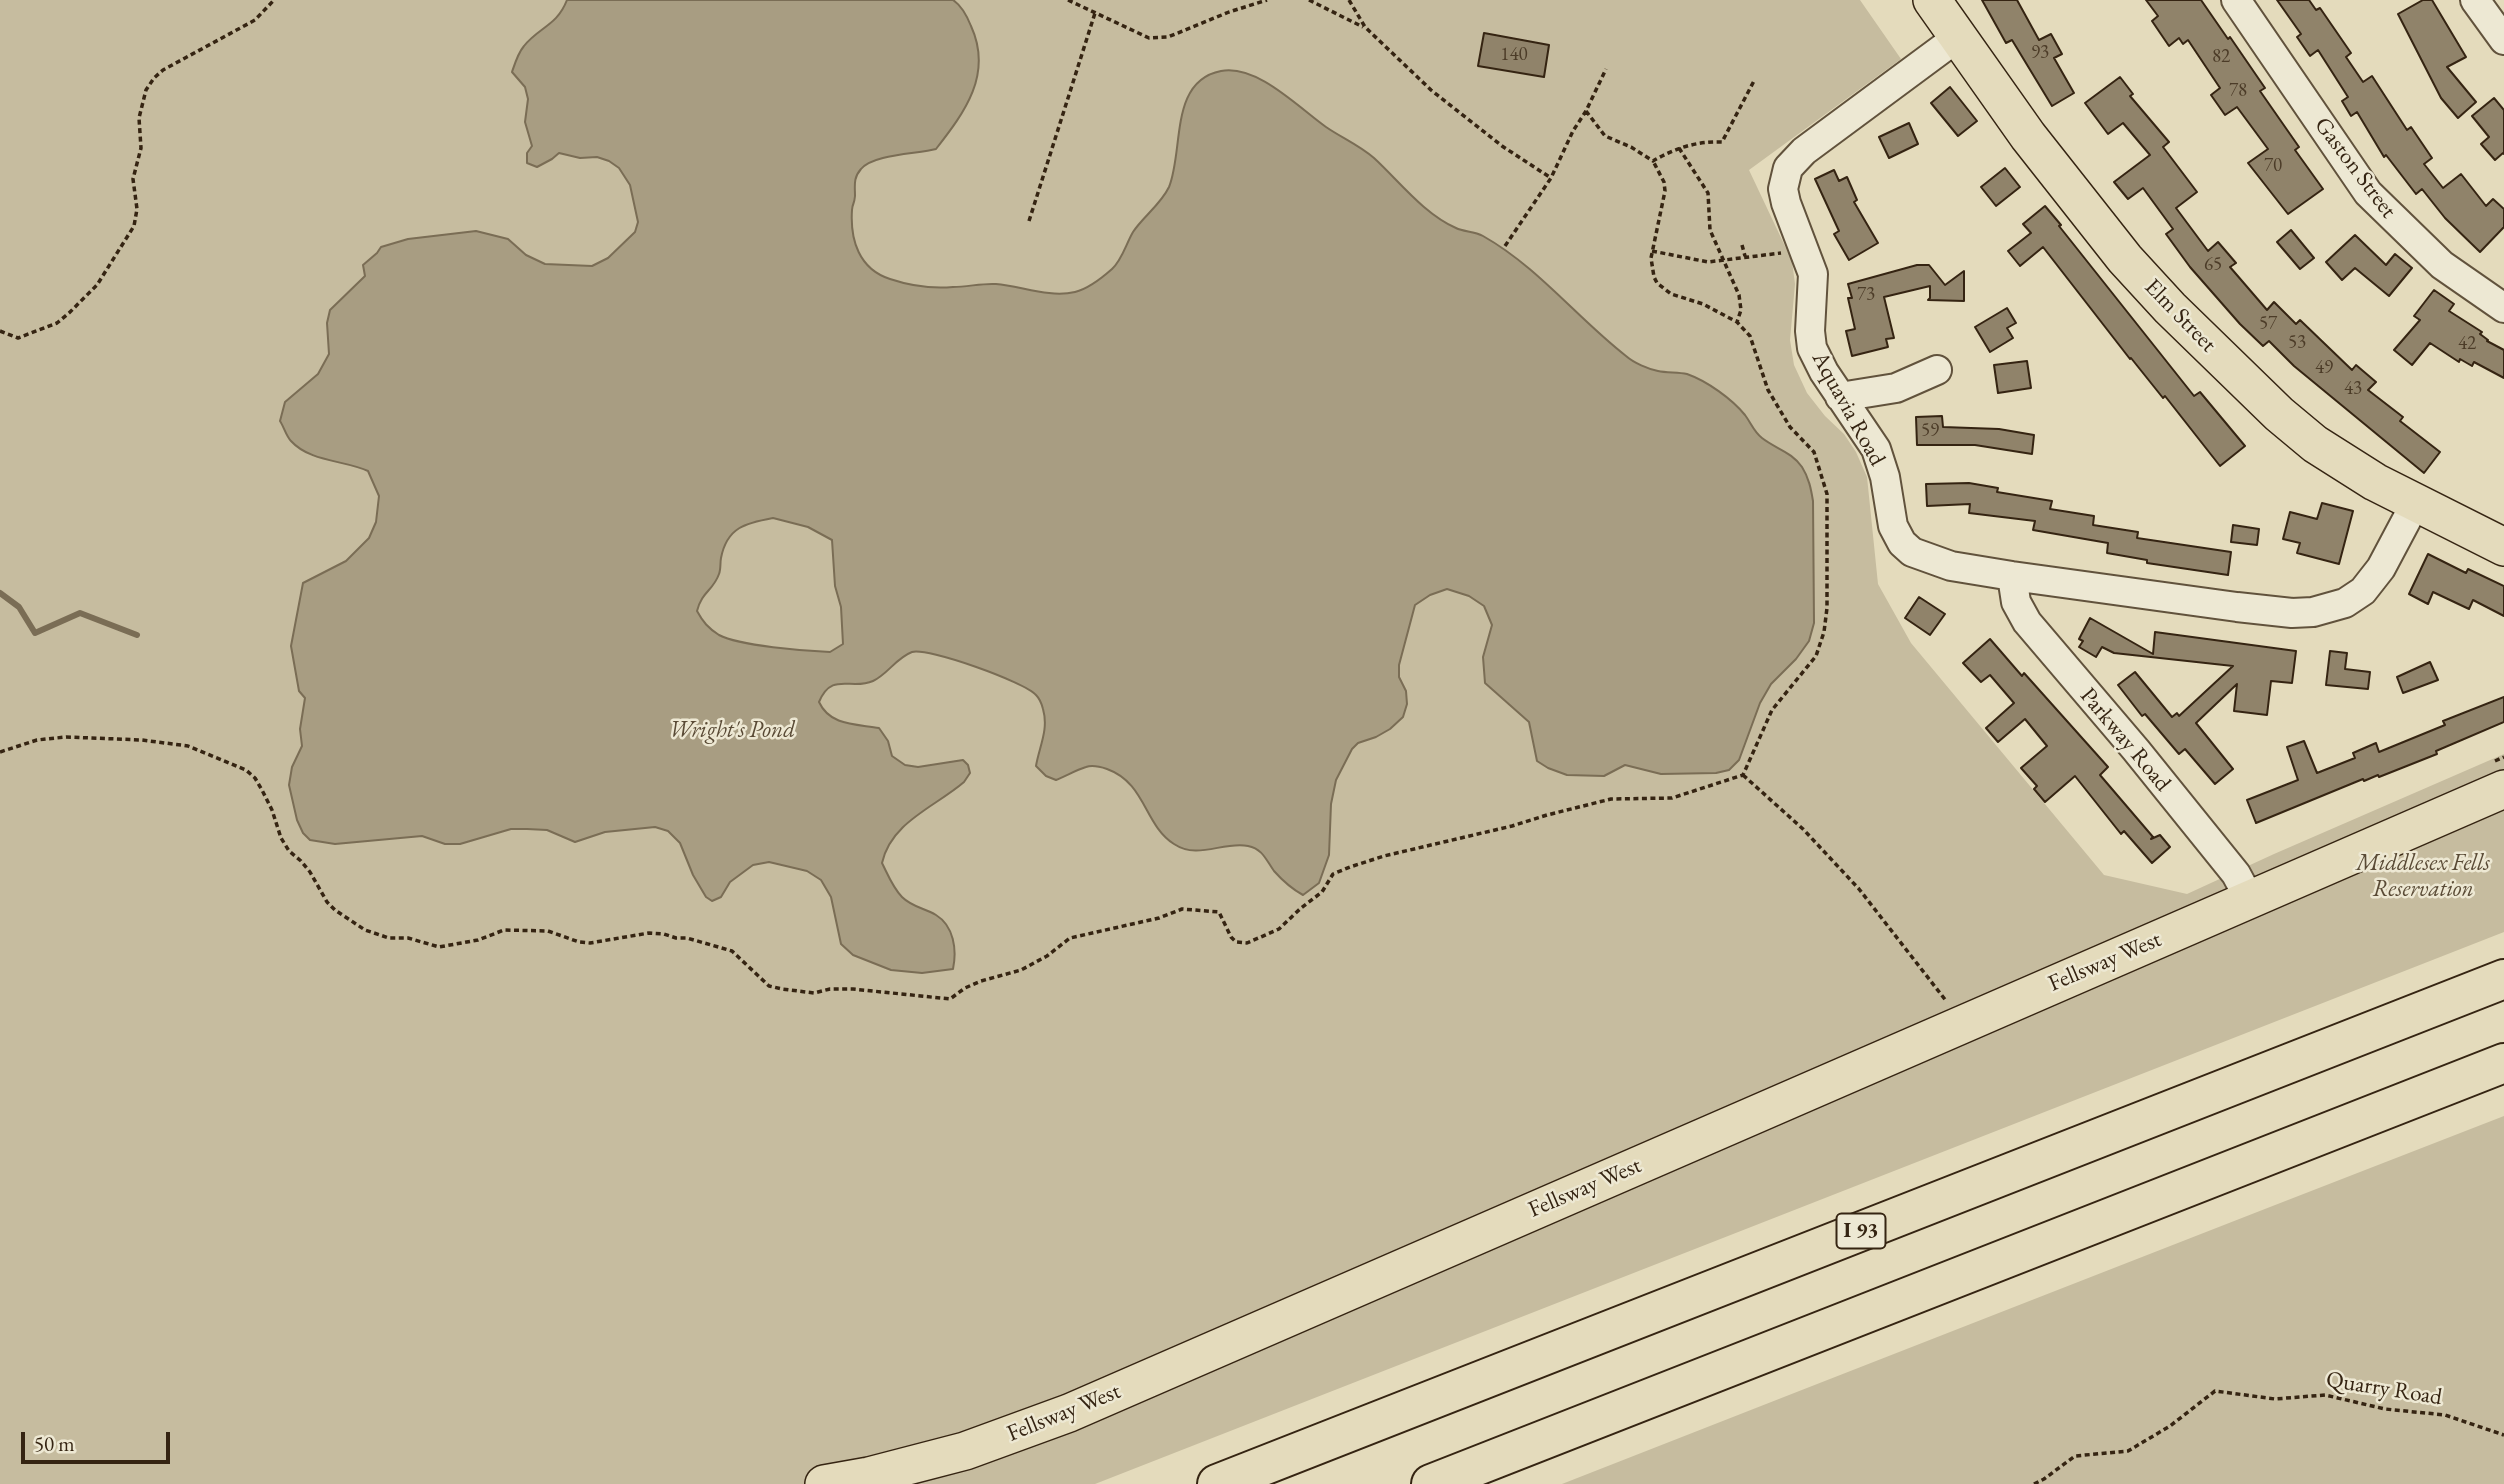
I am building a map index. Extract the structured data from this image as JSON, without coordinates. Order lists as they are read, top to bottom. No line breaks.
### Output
{"streets":{"highway":["I 93"],"main road":["Elm Street","Fellsway West"],"street":["Gaston Street","Aquavia Road","Parkway Road"],"path":["Quarry Road"]},"crossings":[["Elm Street","Aquavia Road"],["Aquavia Road","Parkway Road"],["Parkway Road","Fellsway West"]],"parks":["Wright's Pond","Middlesex Fells Reservation"],"house_numbers":["93","140","82","78","70","65","73","57","53","42","49","43","59"],"scale_bar":"50 m"}
